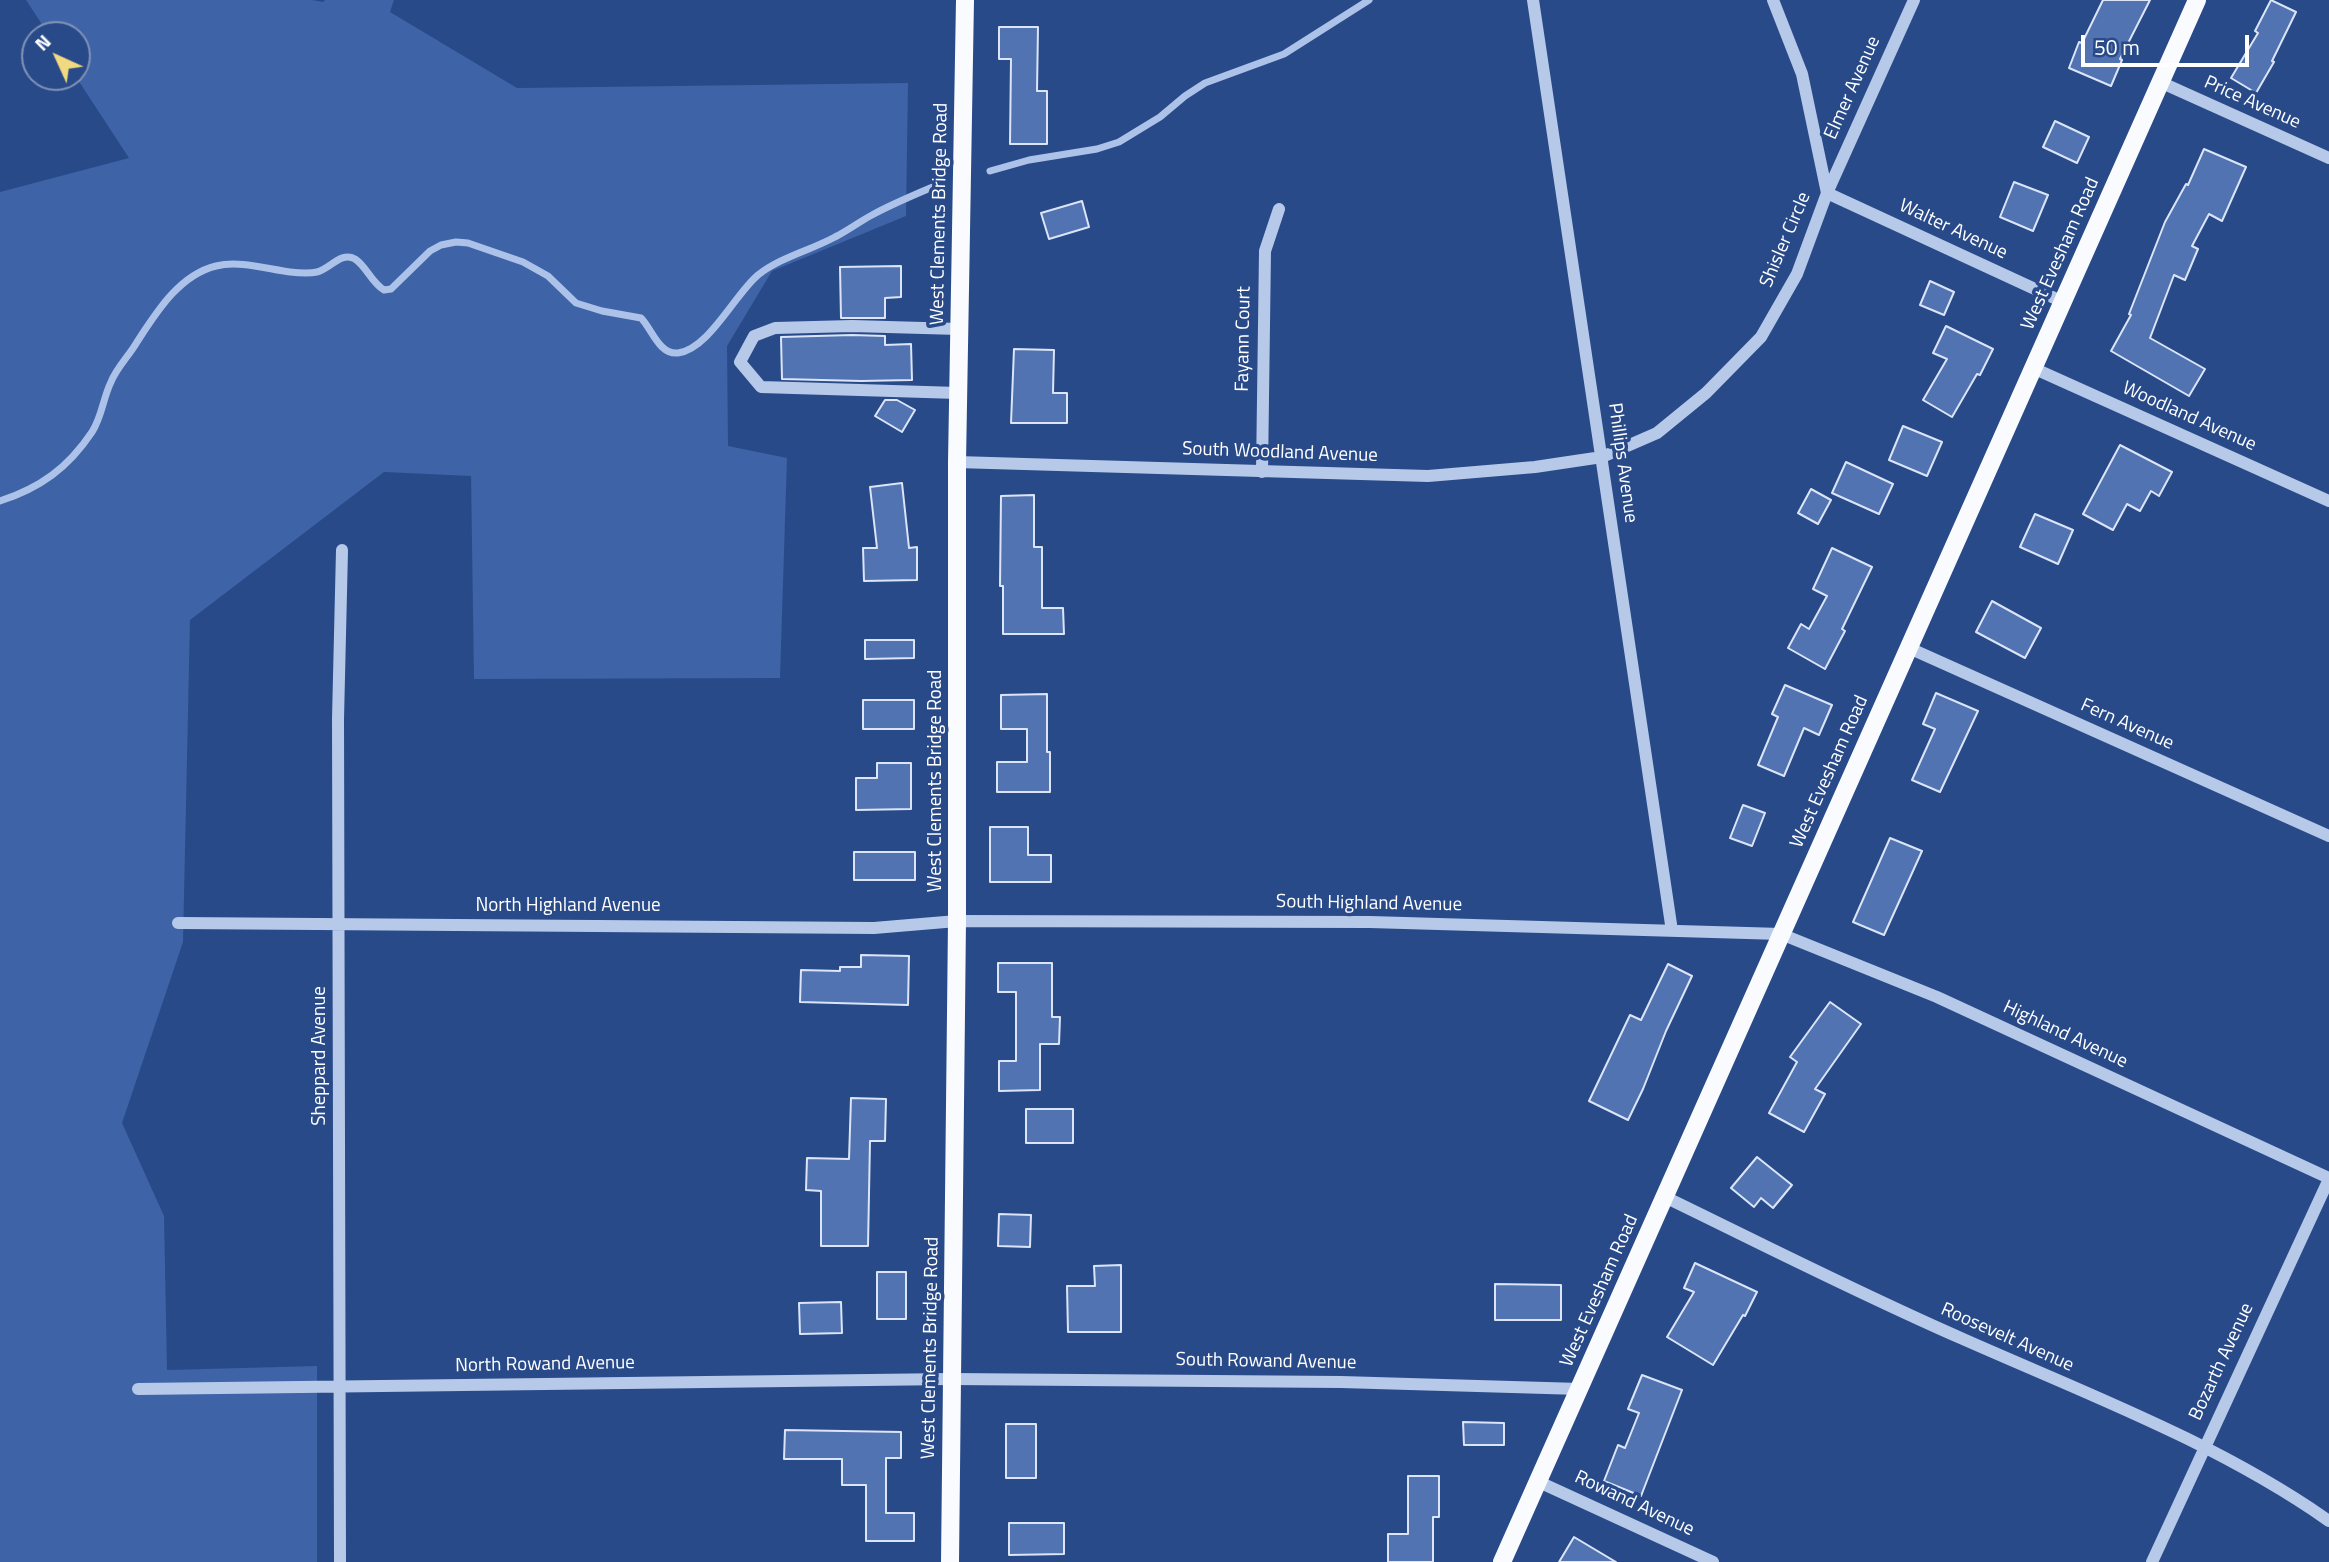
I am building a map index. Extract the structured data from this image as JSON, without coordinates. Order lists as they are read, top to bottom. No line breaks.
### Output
{"streets":{"main road":["West Clements Bridge Road","West Evesham Road"],"street":["Elmer Avenue","Price Avenue","Walter Avenue","Shisler Circle","Fayann Court","Woodland Avenue","South Woodland Avenue","Phillips Avenue","Fern Avenue","South Highland Avenue","North Highland Avenue","Highland Avenue","Sheppard Avenue","Roosevelt Avenue","South Rowand Avenue","Bozarth Avenue","North Rowand Avenue","Rowand Avenue"]},"crossings":[["Elmer Avenue","Walter Avenue"],["Elmer Avenue","Shisler Circle"],["Price Avenue","West Evesham Road"],["West Clements Bridge Road","South Woodland Avenue"],["West Clements Bridge Road","South Highland Avenue"],["West Clements Bridge Road","North Highland Avenue"],["West Clements Bridge Road","South Rowand Avenue"],["West Clements Bridge Road","North Rowand Avenue"],["Walter Avenue","Shisler Circle"],["Walter Avenue","West Evesham Road"],["Shisler Circle","South Woodland Avenue"],["Shisler Circle","Phillips Avenue"],["West Evesham Road","Woodland Avenue"],["West Evesham Road","Fern Avenue"],["West Evesham Road","South Highland Avenue"],["West Evesham Road","Highland Avenue"],["West Evesham Road","Roosevelt Avenue"],["West Evesham Road","South Rowand Avenue"],["West Evesham Road","Rowand Avenue"],["Fayann Court","South Woodland Avenue"],["South Woodland Avenue","Phillips Avenue"],["Phillips Avenue","South Highland Avenue"],["South Highland Avenue","North Highland Avenue"],["South Highland Avenue","Highland Avenue"],["North Highland Avenue","Sheppard Avenue"],["Highland Avenue","Bozarth Avenue"],["Sheppard Avenue","North Rowand Avenue"],["Roosevelt Avenue","Bozarth Avenue"],["South Rowand Avenue","North Rowand Avenue"]],"scale_bar":"50 m","north":"top left"}
